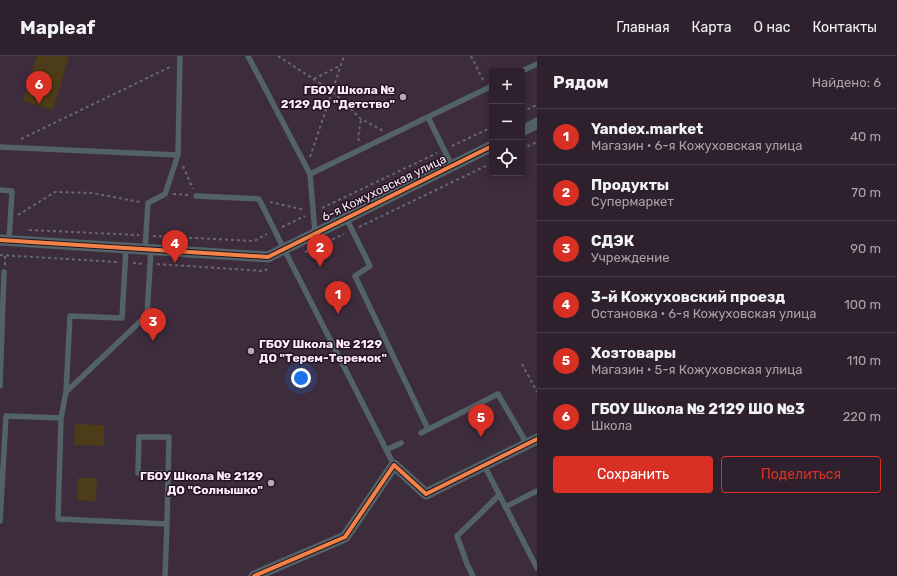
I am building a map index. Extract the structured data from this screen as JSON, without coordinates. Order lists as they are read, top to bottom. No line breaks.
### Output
{"streets":{"street":["6-я Кожуховская улица"]},"places":["ГБОУ Школа № 2129 ДО \"Детство\"","ГБОУ Школа № 2129 ДО \"Терем-Теремок\"","ГБОУ Школа № 2129 ДО \"Солнышко\""],"page":{"header":"Mapleaf","nav":["Главная","Карта","О нас","Контакты"],"heading":["Рядом","Найдено: 6"],"map_buttons":["+","−"],"pins":["6","4","2","1","3","5"],"list":[{"mark":"1","name":"Yandex.market","note":"Магазин · 6-я Кожуховская улица","value":"40 m"},{"mark":"2","name":"Продукты","note":"Супермаркет","value":"70 m"},{"mark":"3","name":"СДЭК","note":"Учреждение","value":"90 m"},{"mark":"4","name":"3-й Кожуховский проезд","note":"Остановка · 6-я Кожуховская улица","value":"100 m"},{"mark":"5","name":"Хозтовары","note":"Магазин · 5-я Кожуховская улица","value":"110 m"},{"mark":"6","name":"ГБОУ Школа № 2129 ШО №3","note":"Школа","value":"220 m"}],"buttons":["Сохранить","Поделиться"]}}
